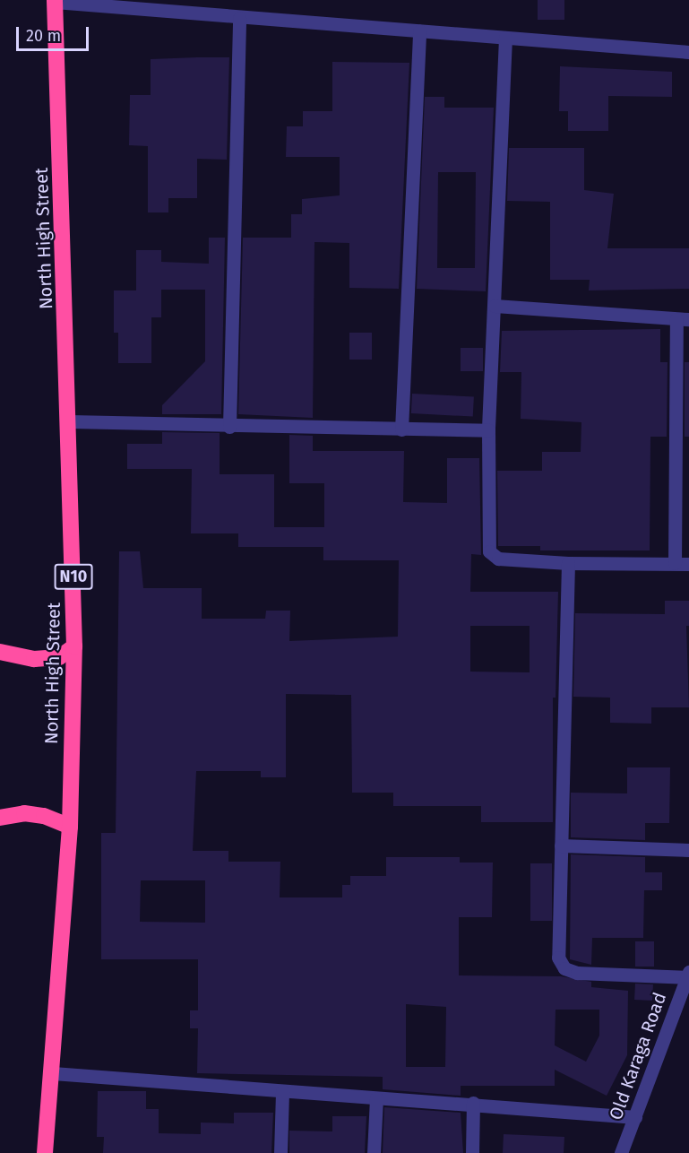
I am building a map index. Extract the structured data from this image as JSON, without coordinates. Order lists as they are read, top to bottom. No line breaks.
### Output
{"streets":{"highway":["North High Street","N10"],"street":["Old Karaga Road"]},"scale_bar":"20 m"}
